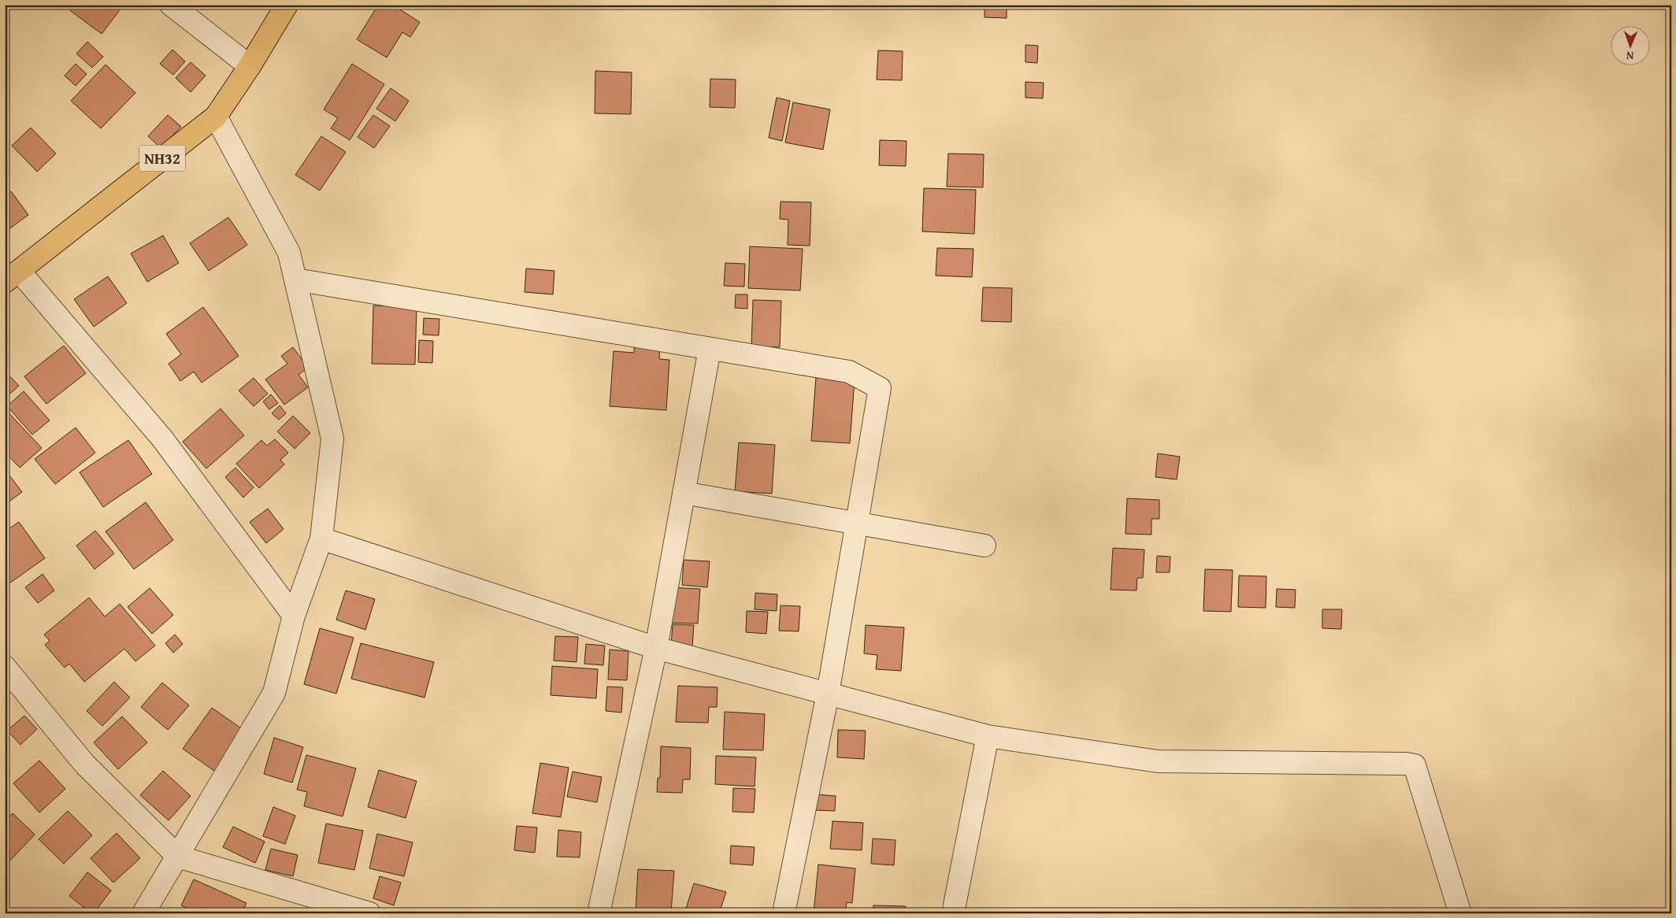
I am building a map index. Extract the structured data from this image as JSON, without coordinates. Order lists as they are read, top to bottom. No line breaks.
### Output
{"streets":{"highway":["NH32"]},"north":"bottom"}
